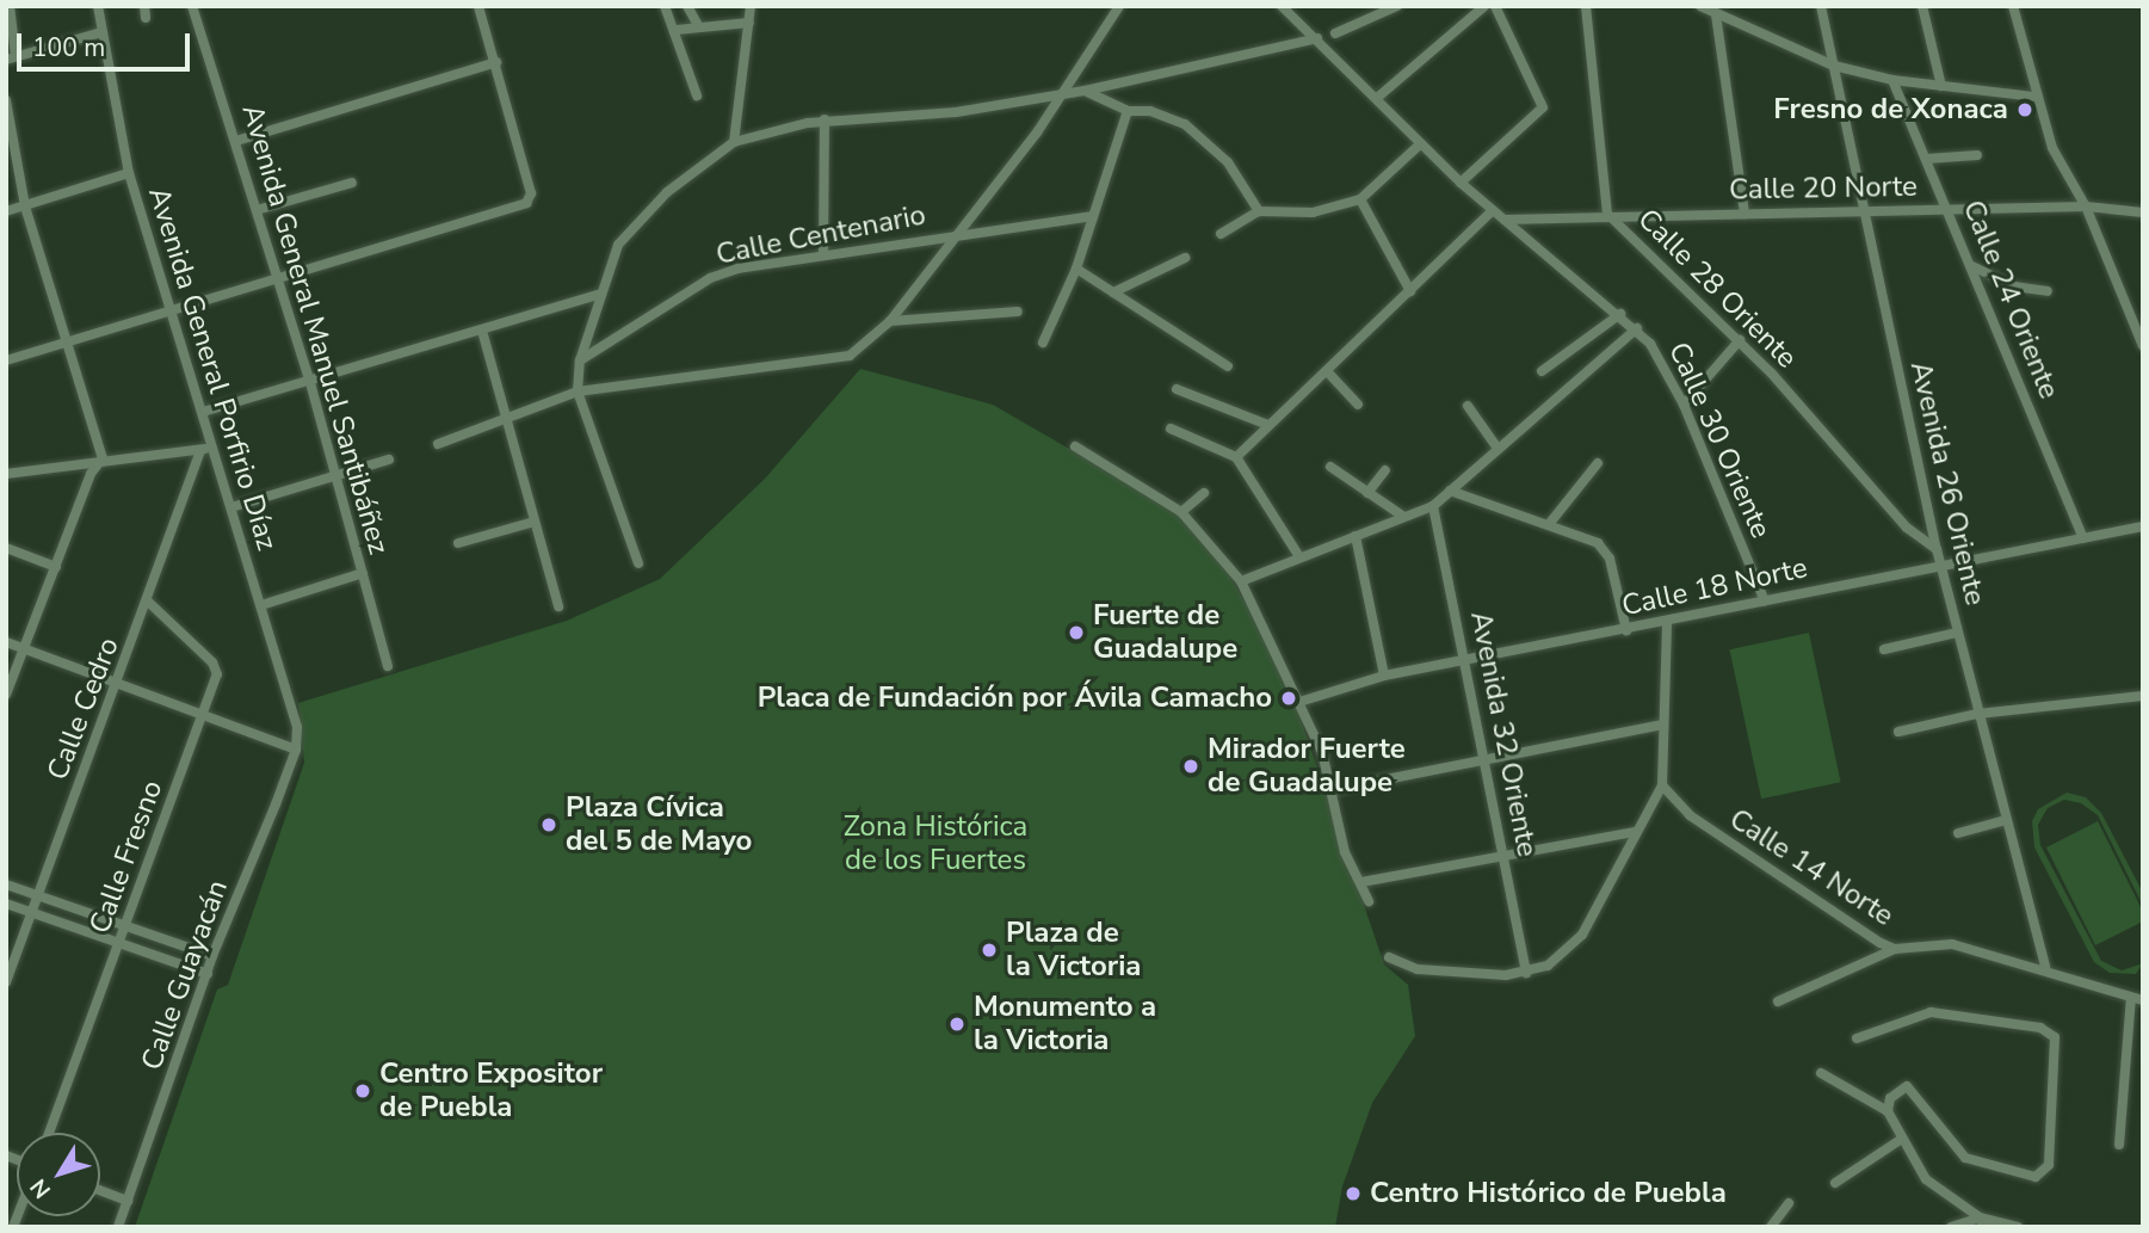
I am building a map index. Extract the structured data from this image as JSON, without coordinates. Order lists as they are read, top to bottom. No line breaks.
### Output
{"streets":{"street":["Calle 20 Norte","Calle Centenario","Calle 28 Oriente","Calle 24 Oriente","Avenida General Manuel Santibáñez","Avenida General Porfirio Díaz","Calle 30 Oriente","Avenida 26 Oriente","Calle 18 Norte","Calle Cedro","Avenida 32 Oriente","Calle Fresno","Calle 14 Norte","Calle Guayacán"]},"crossings":[["Calle 20 Norte","Calle 28 Oriente"],["Calle 20 Norte","Calle 24 Oriente"],["Calle 20 Norte","Calle 30 Oriente"],["Calle 20 Norte","Avenida 26 Oriente"],["Calle 28 Oriente","Avenida 26 Oriente"],["Calle 24 Oriente","Calle 18 Norte"],["Avenida General Porfirio Díaz","Calle Guayacán"],["Calle 30 Oriente","Calle 18 Norte"],["Avenida 26 Oriente","Calle 18 Norte"],["Avenida 26 Oriente","Calle 14 Norte"],["Calle 18 Norte","Avenida 32 Oriente"],["Calle Cedro","Calle Fresno"]],"parks":["Zona Histórica de los Fuertes"],"places":["Fresno de Xonaca","Fuerte de Guadalupe","Placa de Fundación por Ávila Camacho","Mirador Fuerte de Guadalupe","Plaza Cívica del 5 de Mayo","Plaza de la Victoria","Monumento a la Victoria","Centro Expositor de Puebla","Centro Histórico de Puebla"],"scale_bar":"100 m","north":"bottom left"}
